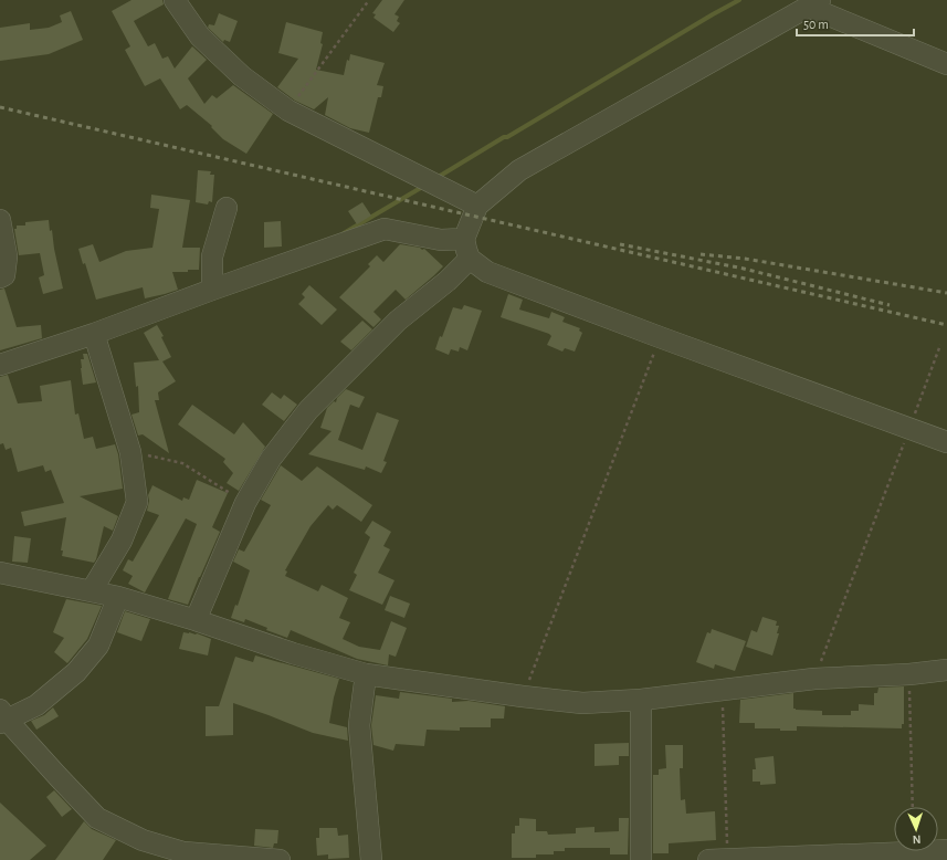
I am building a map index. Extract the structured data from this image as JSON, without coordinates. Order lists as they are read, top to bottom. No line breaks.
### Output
{"scale_bar":"50 m","north":"bottom"}
